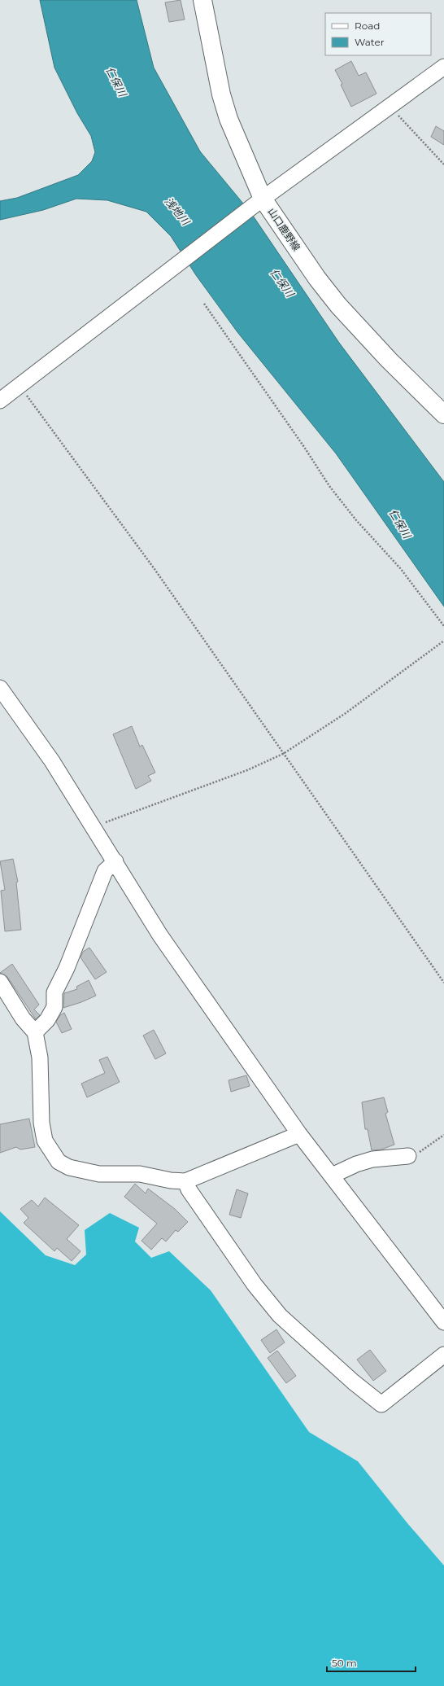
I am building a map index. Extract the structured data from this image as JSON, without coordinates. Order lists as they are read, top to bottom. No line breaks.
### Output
{"streets":{"main road":["山口鹿野線"]},"water":["仁保川","浅地川"],"legend":["Road","Water"],"scale_bar":"50 m"}
